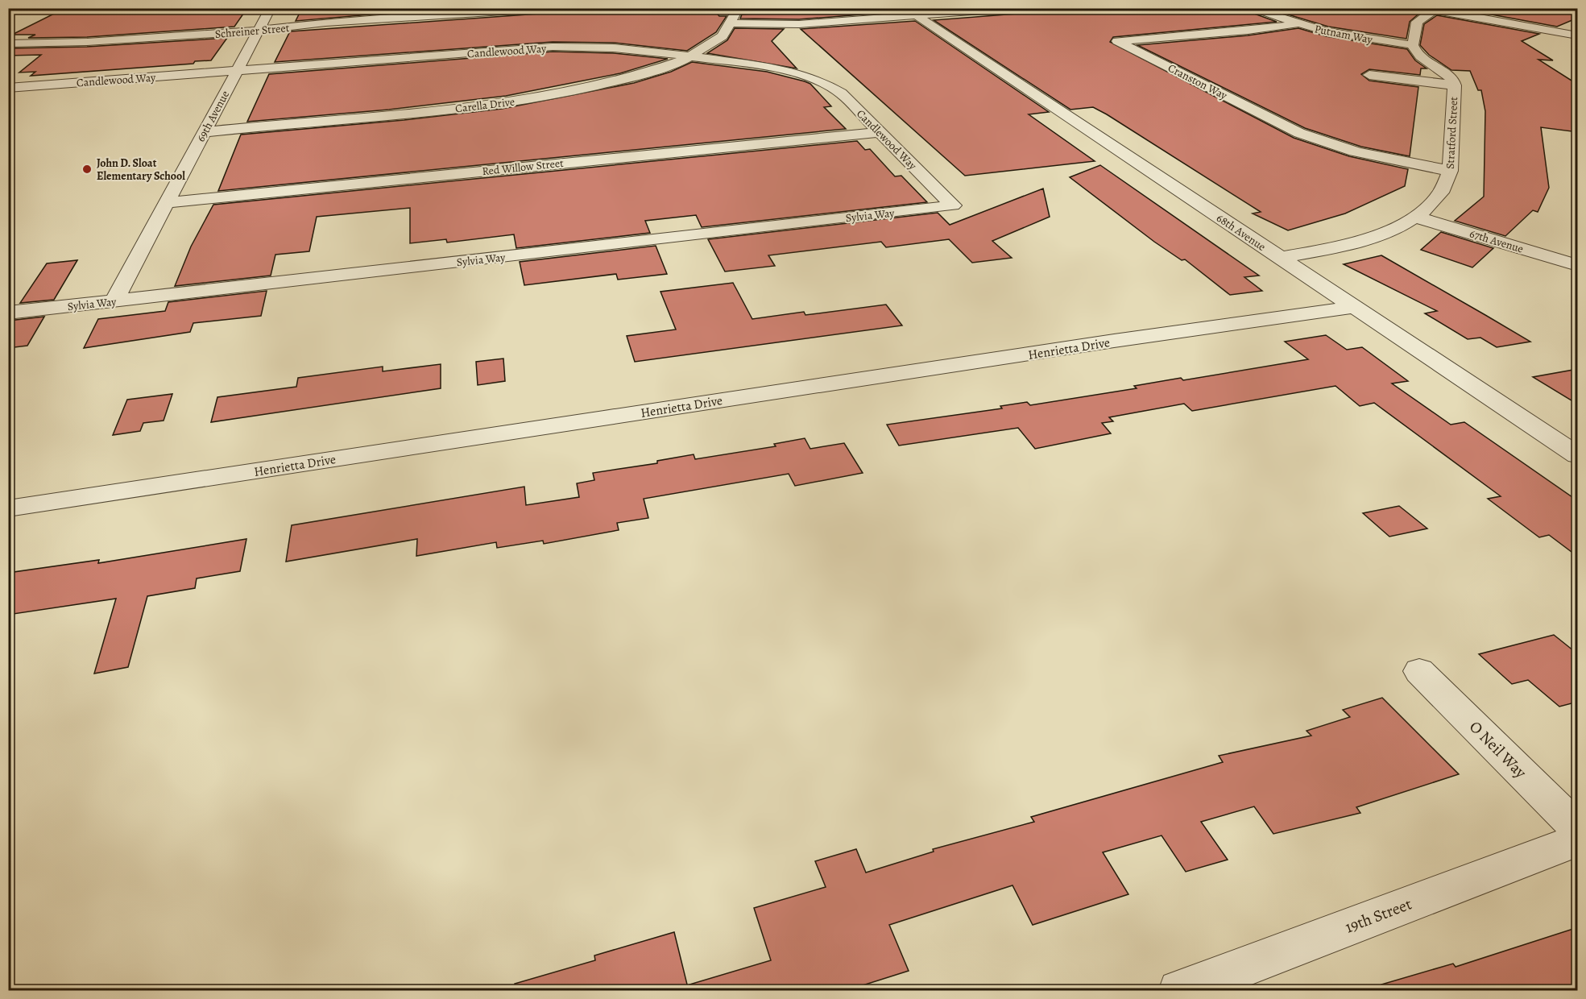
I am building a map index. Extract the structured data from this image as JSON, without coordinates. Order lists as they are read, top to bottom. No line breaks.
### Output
{"streets":{"street":["Schreiner Street","Putnam Way","Candlewood Way","Cranston Way","Carella Drive","69th Avenue","Stratford Street","Red Willow Street","Sylvia Way","68th Avenue","67th Avenue","Henrietta Drive","O Neil Way","19th Street"]},"crossings":[["Schreiner Street","69th Avenue"],["Putnam Way","Cranston Way"],["Putnam Way","Stratford Street"],["Candlewood Way","Carella Drive"],["Candlewood Way","69th Avenue"],["Candlewood Way","Red Willow Street"],["Candlewood Way","Sylvia Way"],["Cranston Way","Stratford Street"],["Carella Drive","69th Avenue"],["69th Avenue","Red Willow Street"],["69th Avenue","Sylvia Way"],["Stratford Street","68th Avenue"],["Stratford Street","67th Avenue"],["68th Avenue","Henrietta Drive"]],"places":["John D. Sloat Elementary School"]}
